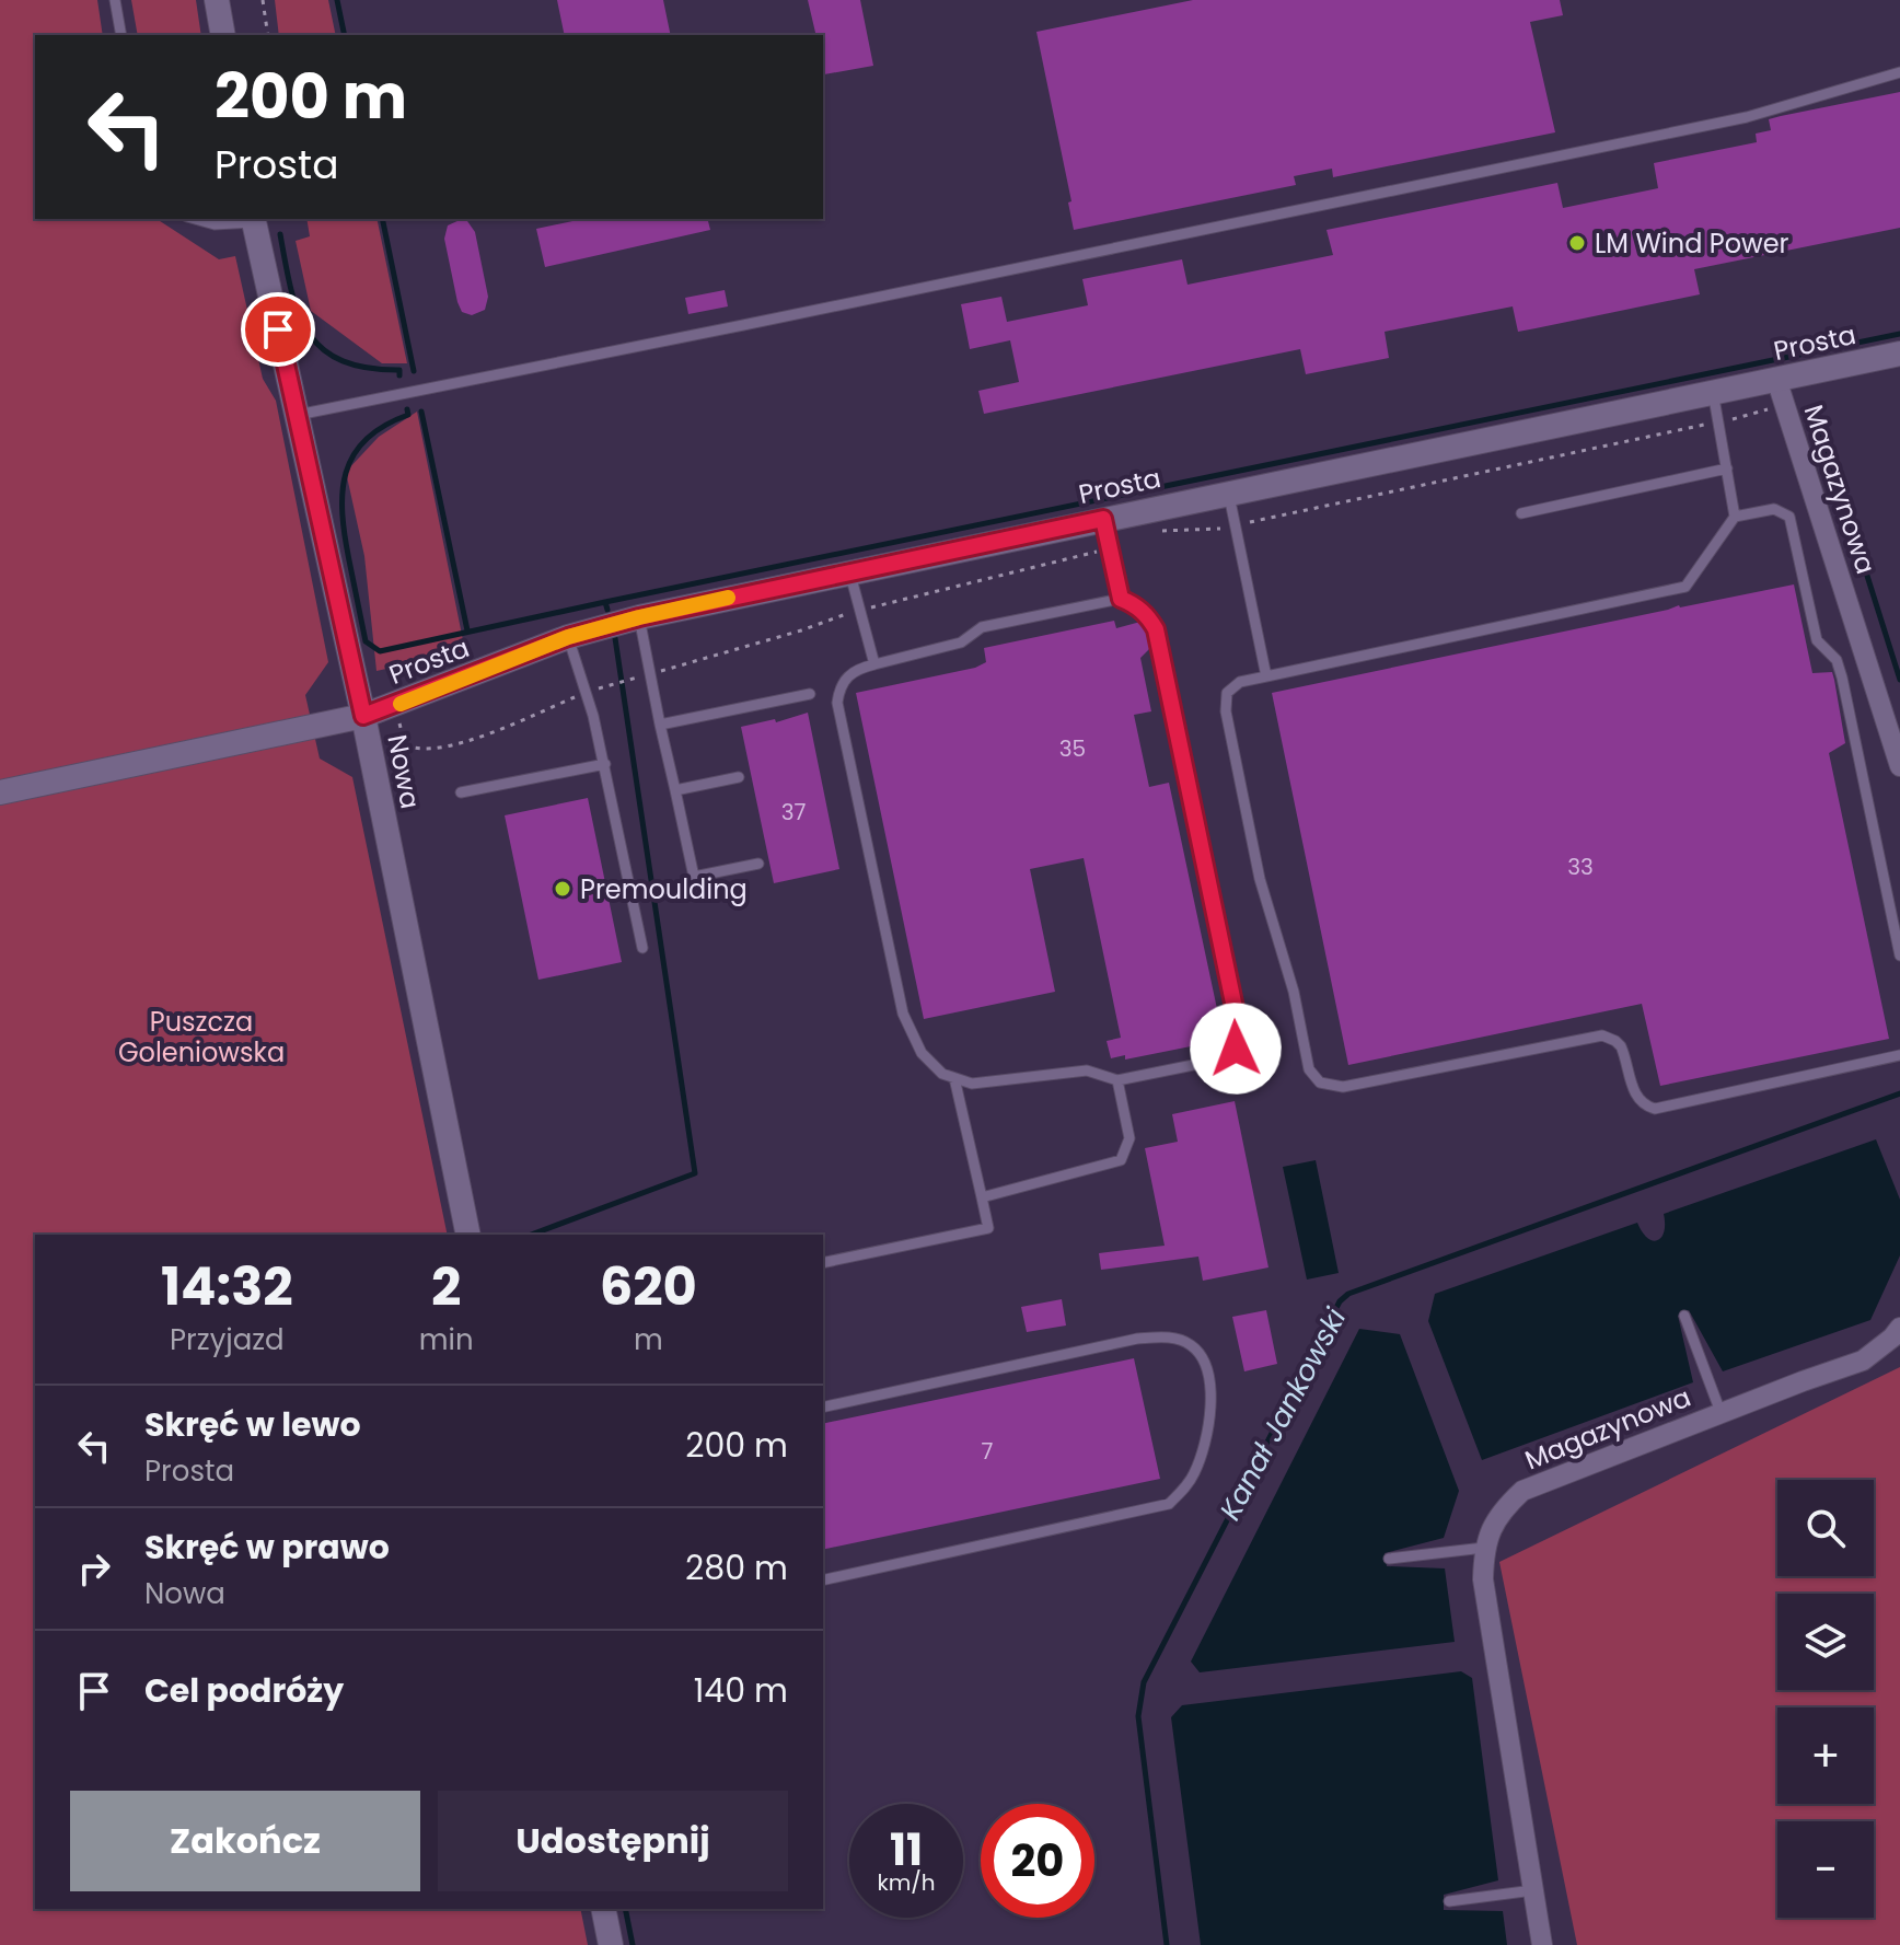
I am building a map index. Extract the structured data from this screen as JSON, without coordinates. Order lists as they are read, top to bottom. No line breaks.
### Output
{"streets":{"street":["Prosta","Magazynowa","Nowa"]},"crossings":[["Prosta","Magazynowa"],["Prosta","Nowa"]],"water":["Kanał Jankowski"],"parks":["Puszcza Goleniowska"],"places":["LM Wind Power","Premoulding"],"house_numbers":["35","37","33","7"],"page":{"turn":["200 m","Prosta"],"eta":["14:32","Przyjazd","2","min","620","m"],"list":[{"name":"Skręć w lewo","note":"Prosta","value":"200 m"},{"name":"Skręć w prawo","note":"Nowa","value":"280 m"},{"name":"Cel podróży","value":"140 m"}],"map_buttons":["+","−"],"buttons":["Zakończ","Udostępnij"],"speed":"11 km/h","limit":"20"}}
